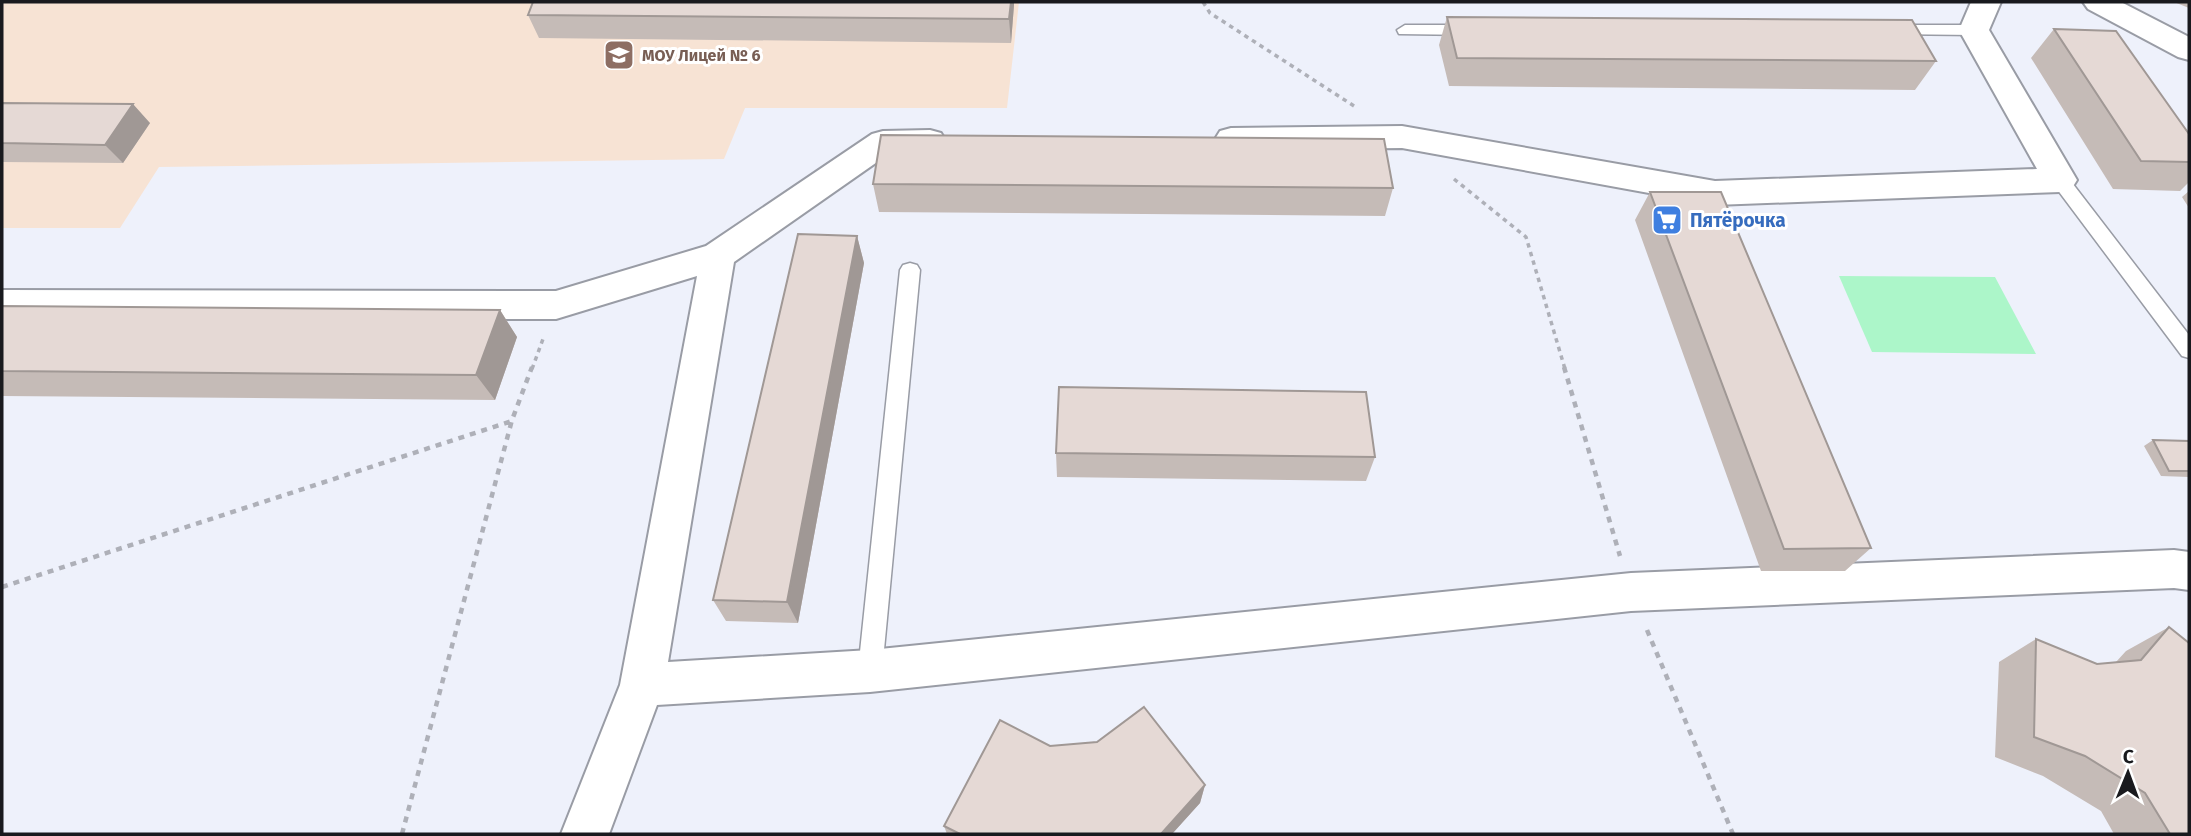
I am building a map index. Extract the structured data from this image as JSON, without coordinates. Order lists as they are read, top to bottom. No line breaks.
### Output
{"places":{"school or university":["МОУ Лицей № 6"],"supermarket":["Пятёрочка"]},"north":"top"}
